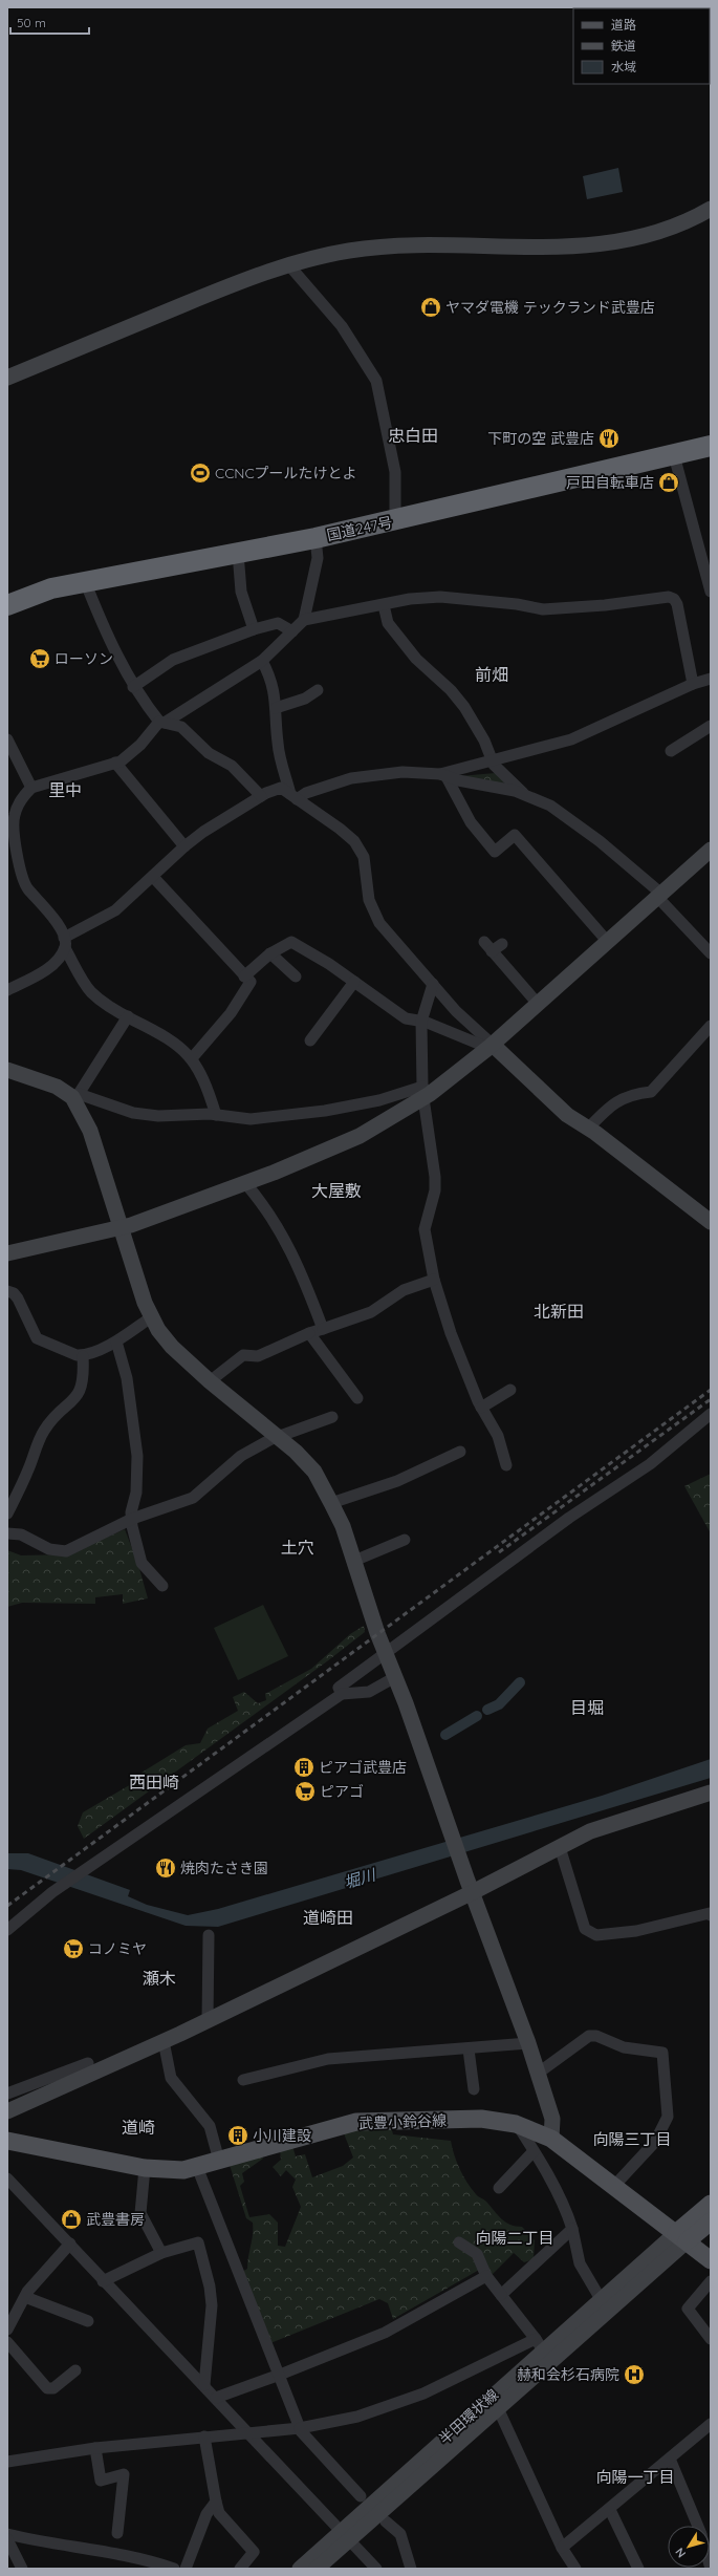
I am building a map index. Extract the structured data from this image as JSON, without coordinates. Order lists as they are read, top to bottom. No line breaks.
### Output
{"streets":{"highway":["国道247号"],"main road":["武豊小鈴谷線"],"street":["半田環状線"]},"crossings":[["武豊小鈴谷線","半田環状線"]],"districts":["忠白田","前畑","里中","大屋敷","北新田","土穴","目堀","西田崎","道崎田","瀬木","道崎","向陽三丁目","向陽二丁目","向陽一丁目"],"water":["堀川"],"places":{"shop":["ヤマダ電機 テックランド武豊店","戸田自転車店","武豊書房"],"restaurant":["下町の空 武豊店","焼肉たさき園"],"sports":["CCNCプールたけとよ"],"supermarket":["ローソン","ピアゴ","コノミヤ"],"building":["ピアゴ武豊店","小川建設"],"hospital":["赫和会杉石病院"]},"legend":["道路","鉄道","水域"],"scale_bar":"50 m","north":"bottom left"}
